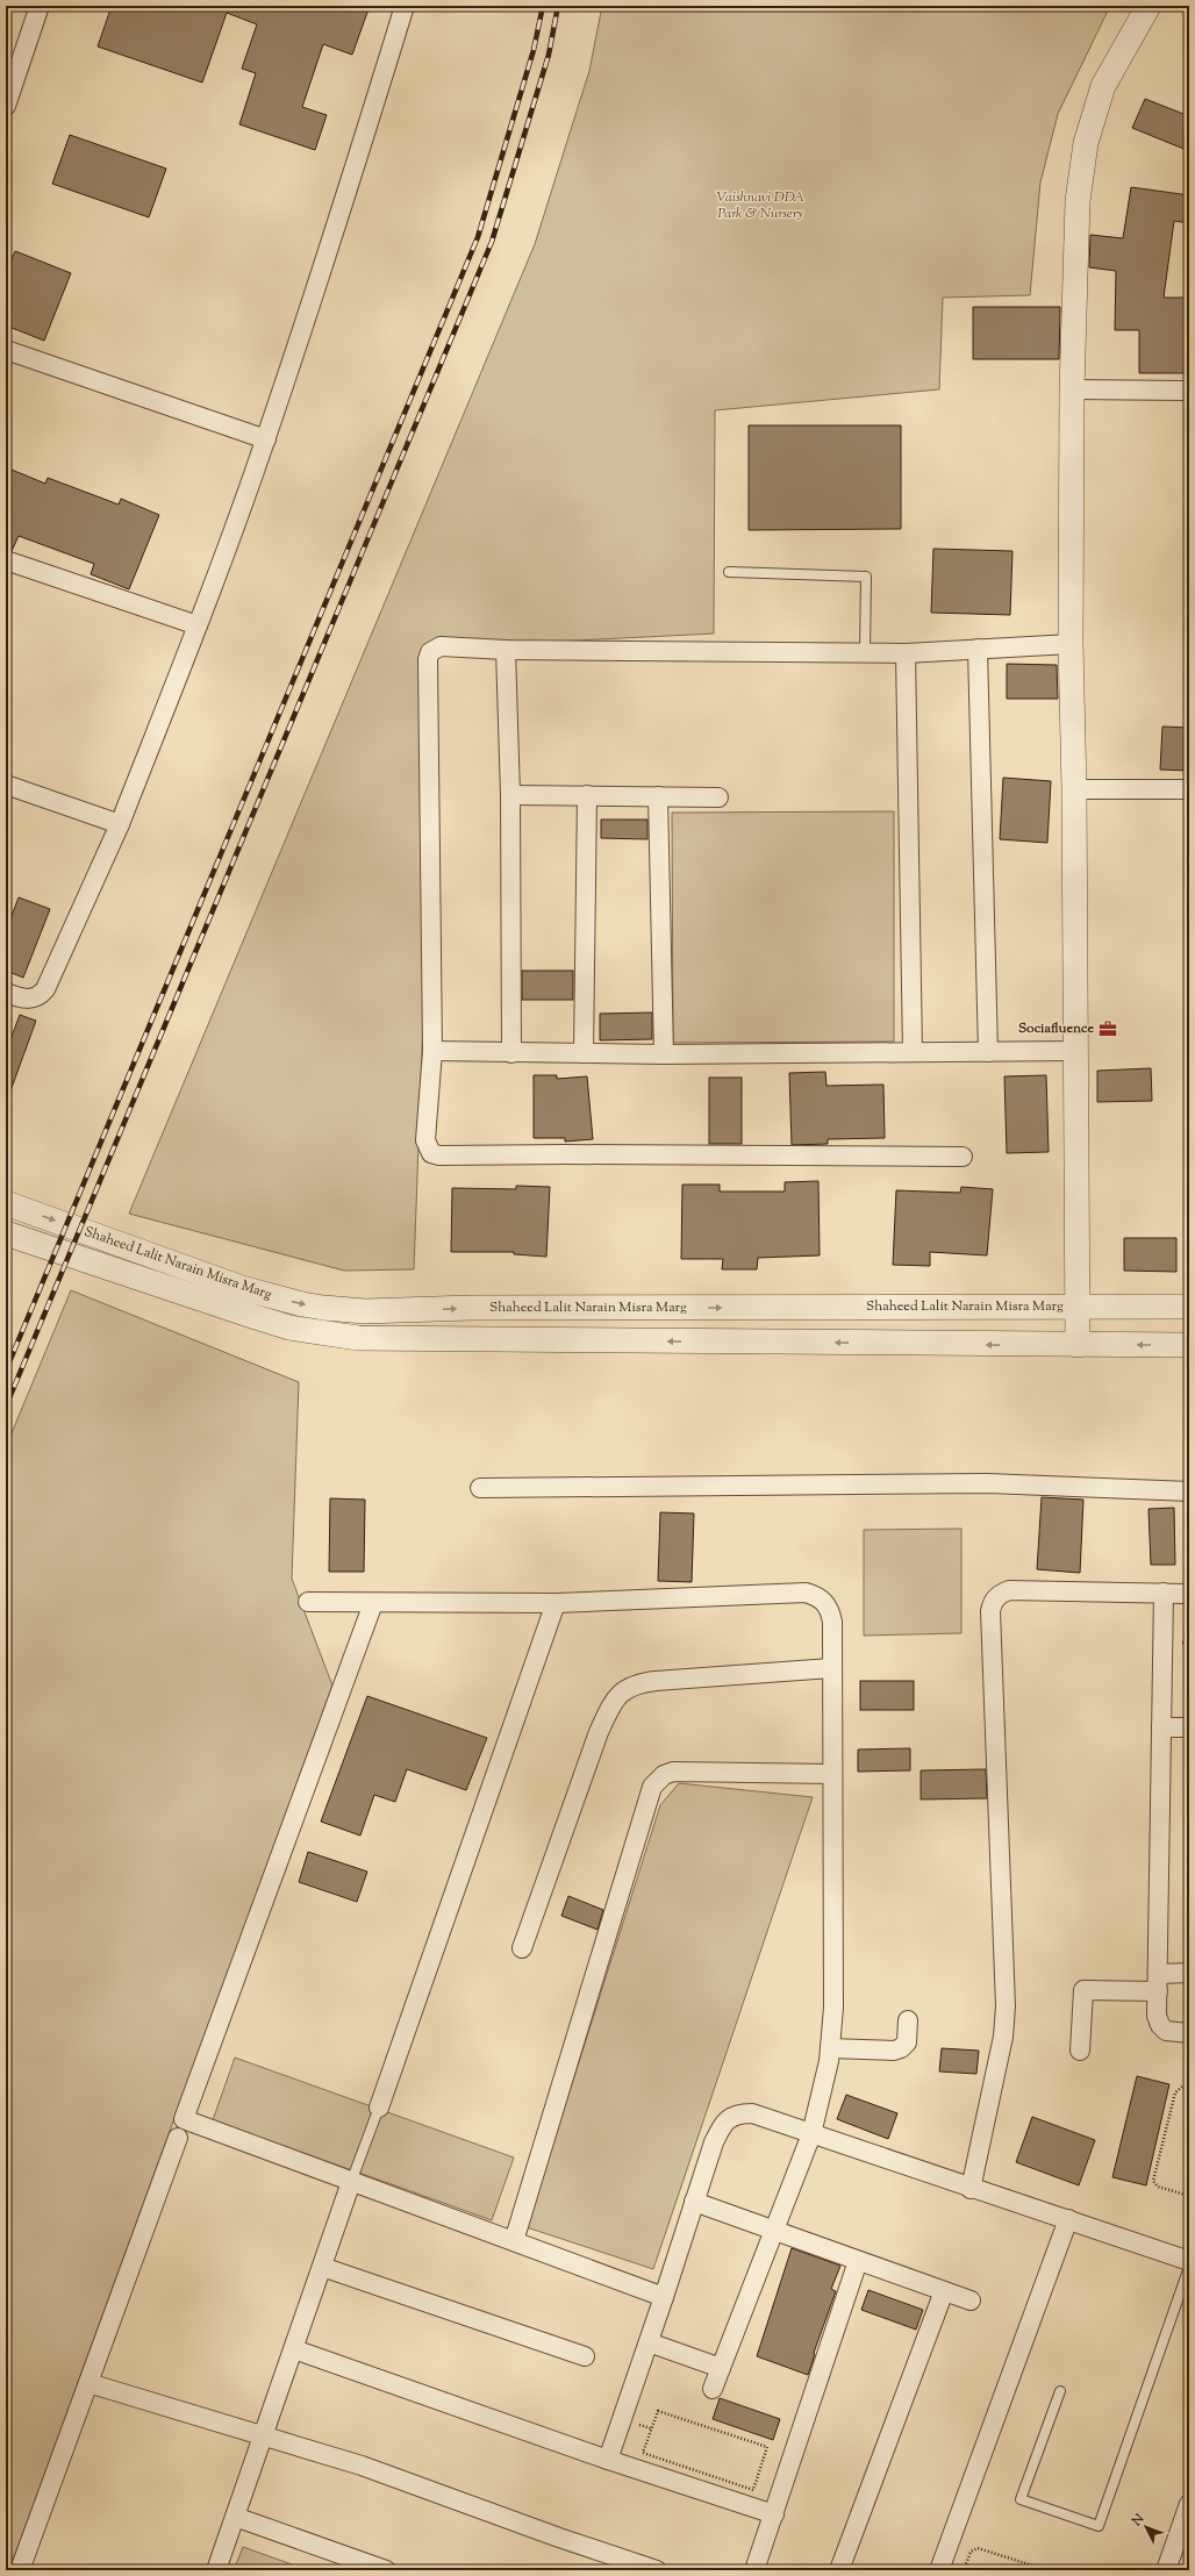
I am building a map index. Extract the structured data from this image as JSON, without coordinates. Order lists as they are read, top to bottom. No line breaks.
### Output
{"streets":{"street":["Shaheed Lalit Narain Misra Marg"]},"parks":["Vaishnavi DDA Park & Nursery"],"places":{"office":["Sociafluence"]},"north":"top left"}
